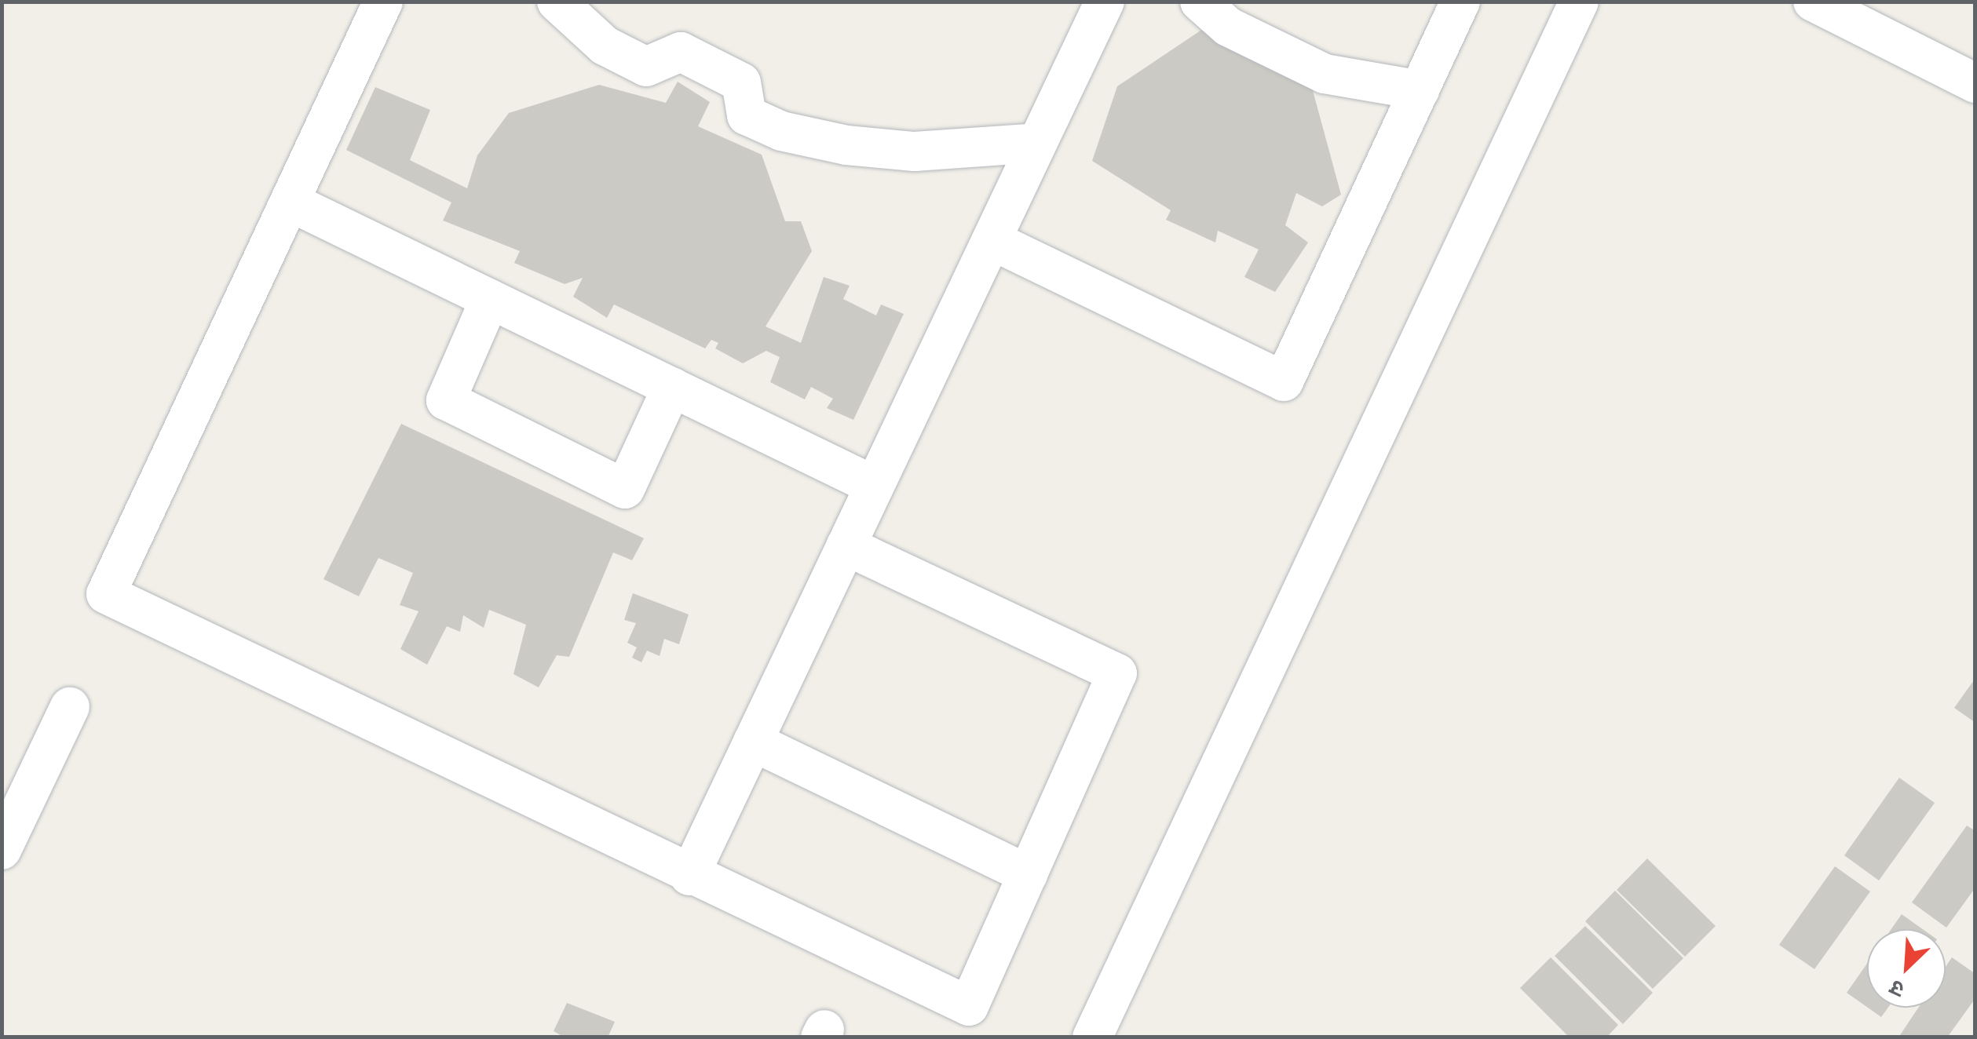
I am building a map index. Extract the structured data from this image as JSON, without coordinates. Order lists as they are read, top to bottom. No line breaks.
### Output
{"north":"bottom left"}
